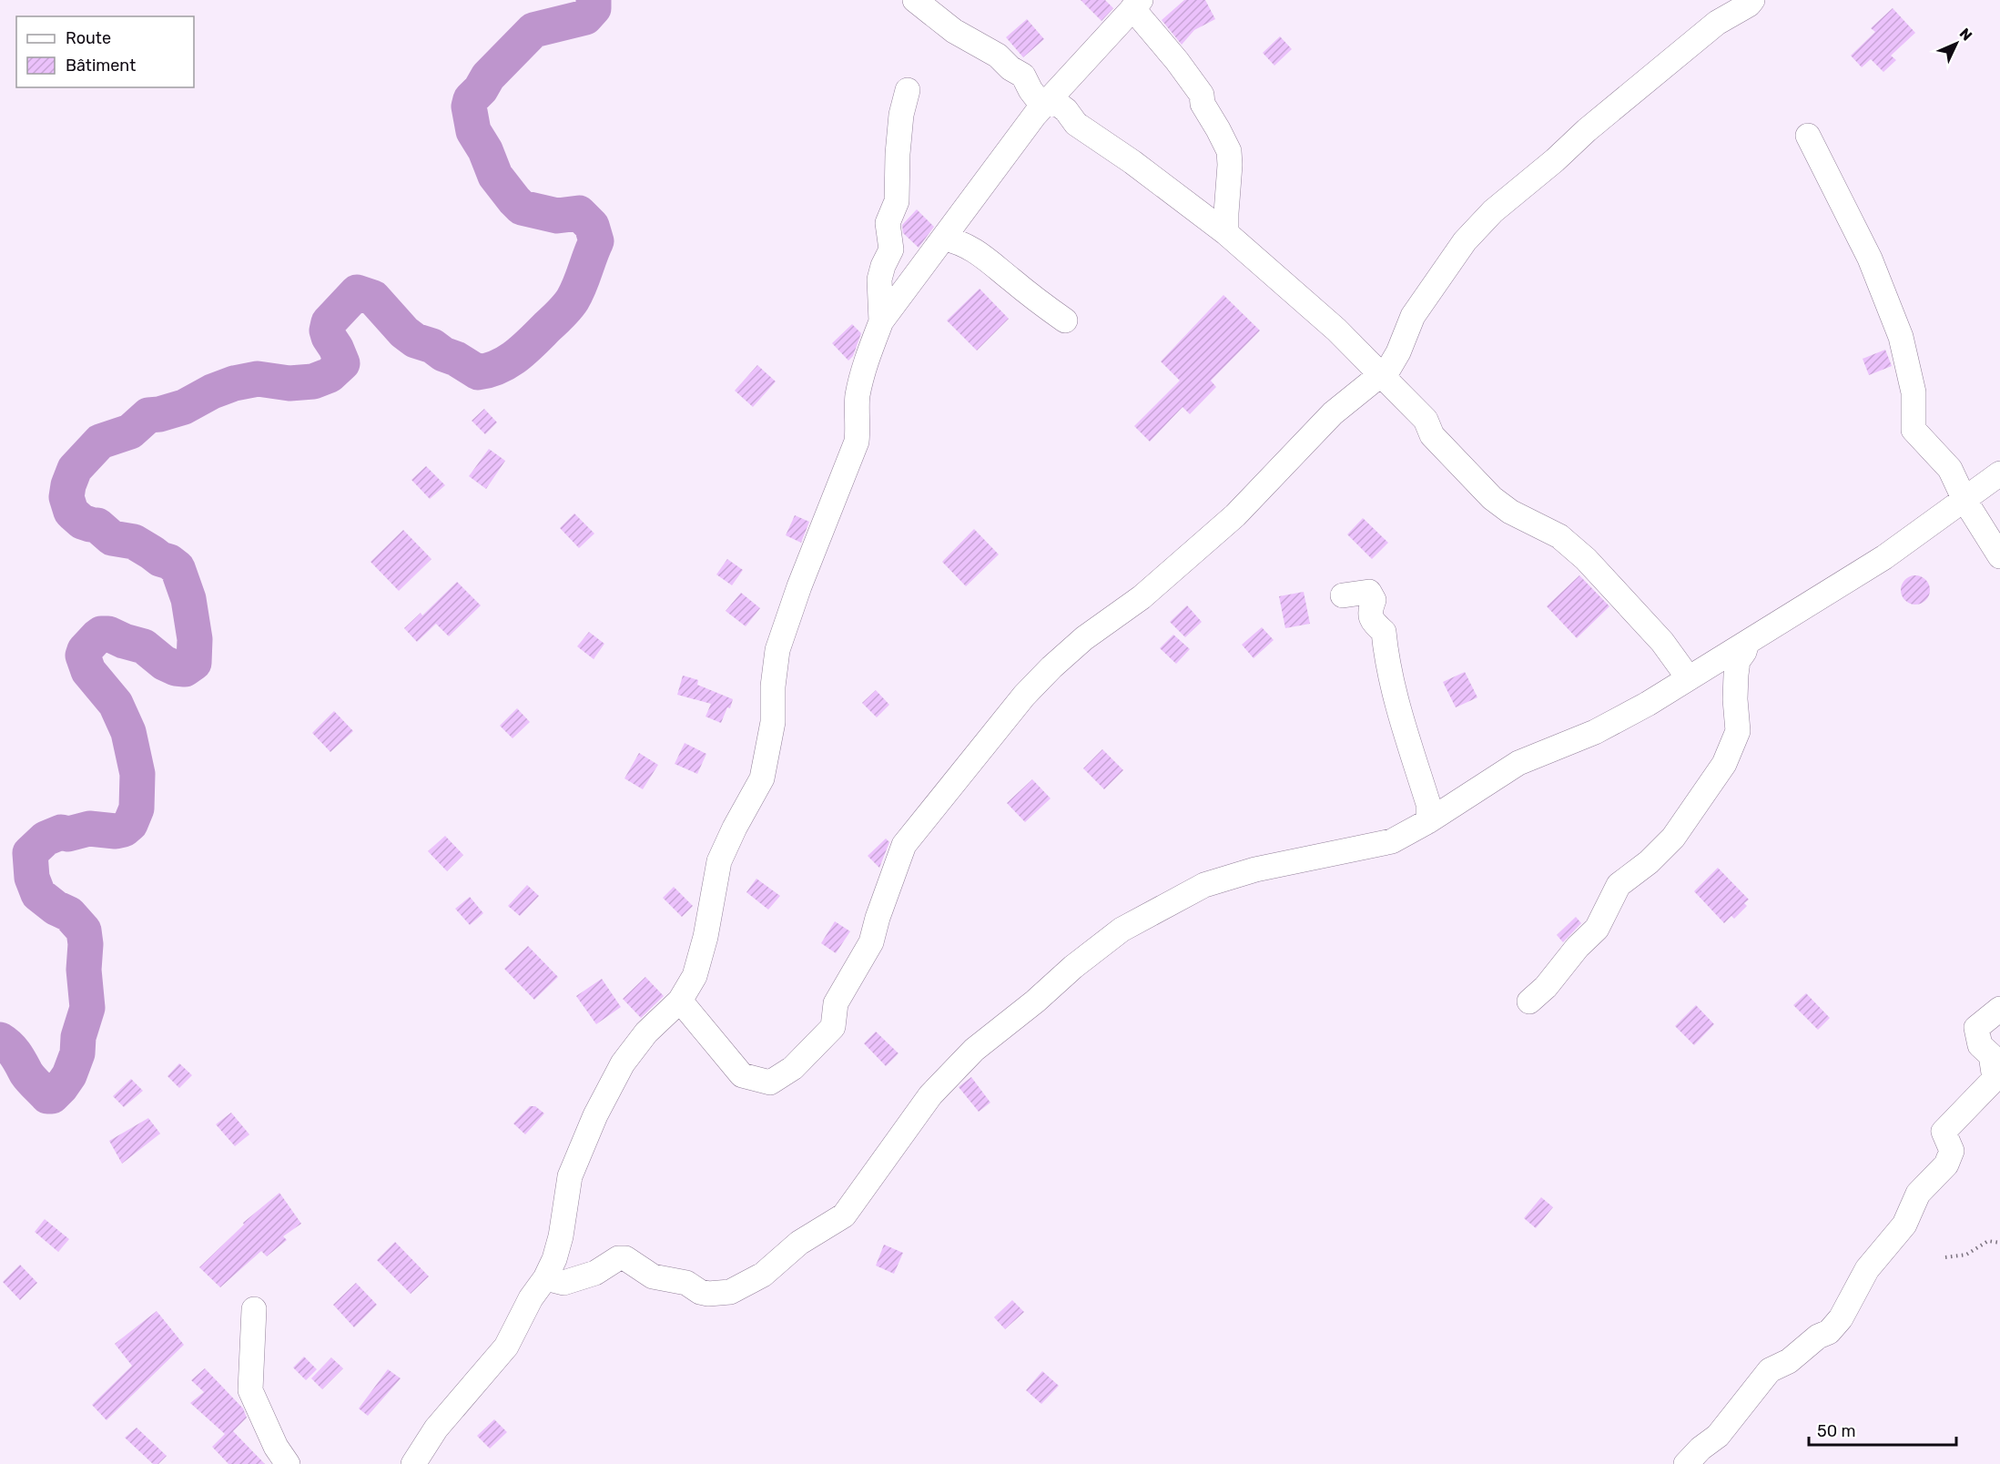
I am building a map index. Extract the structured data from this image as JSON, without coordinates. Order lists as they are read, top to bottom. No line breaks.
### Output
{"legend":["Route","Bâtiment"],"scale_bar":"50 m","north":"top right"}
